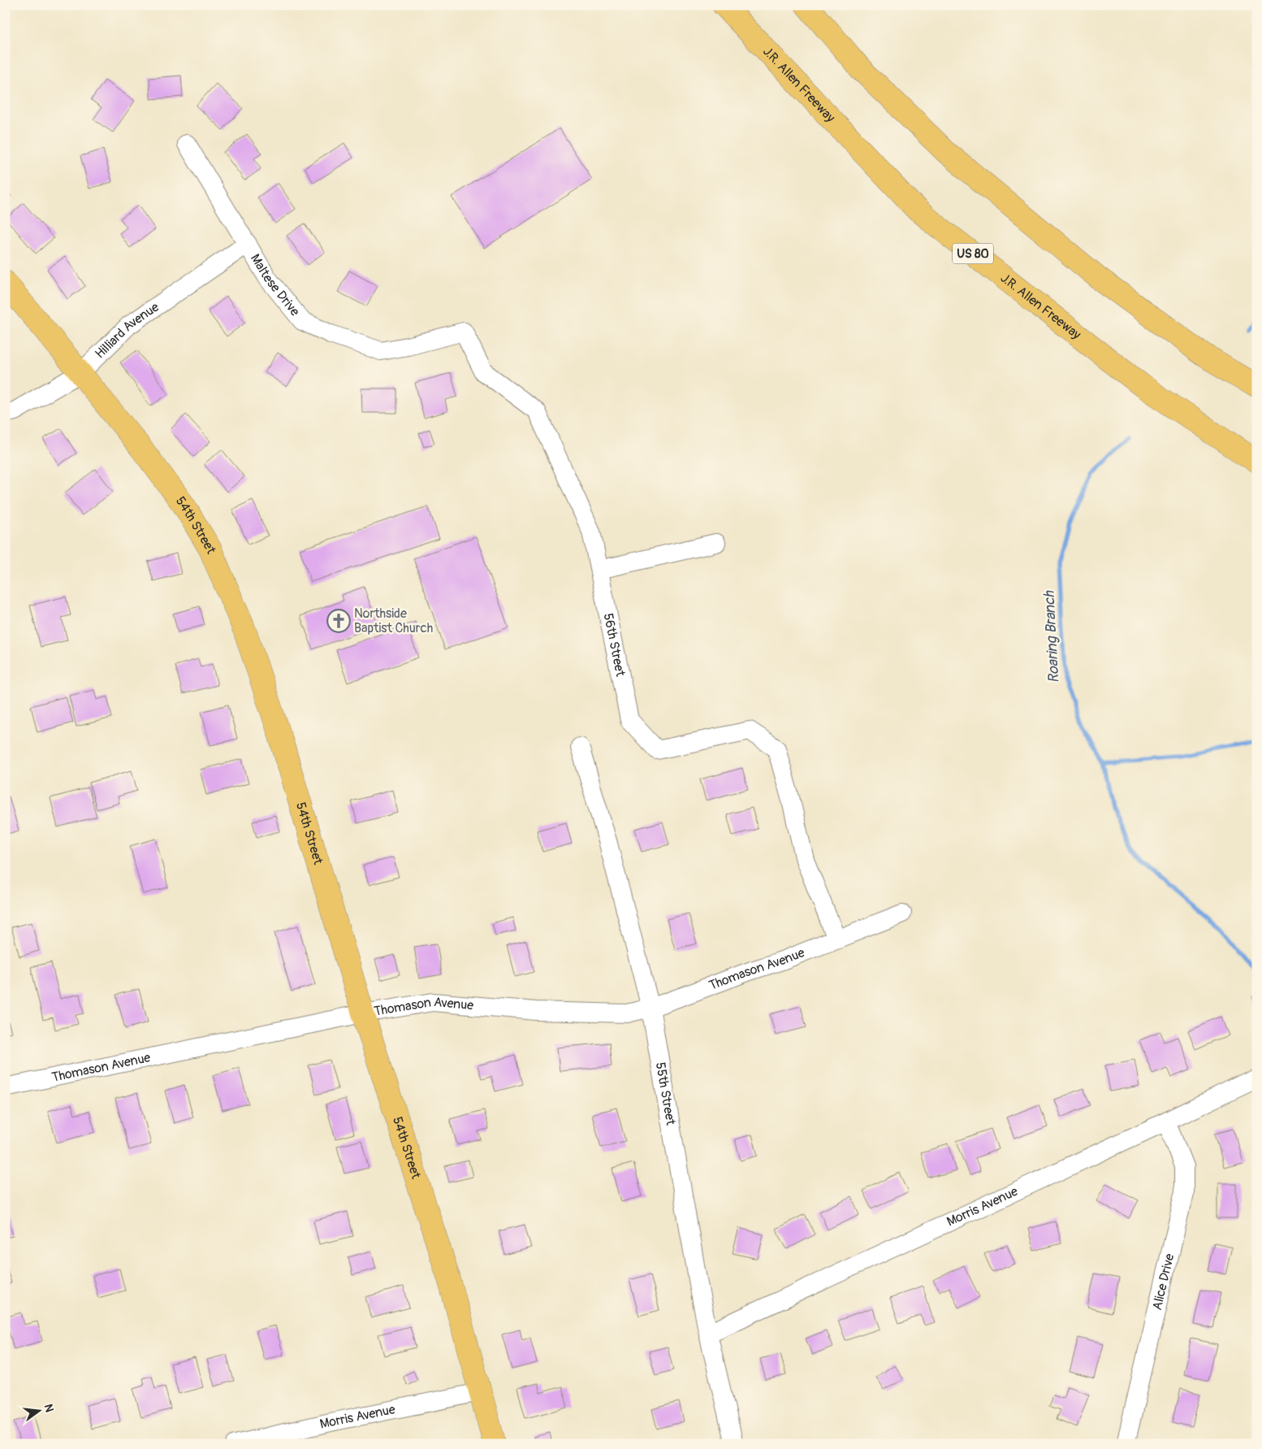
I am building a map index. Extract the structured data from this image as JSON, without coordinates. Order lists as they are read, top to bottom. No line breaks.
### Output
{"streets":{"main road":["J.R. Allen Freeway","US 80","54th Street"],"street":["Maltese Drive","Hilliard Avenue","56th Street","Thomason Avenue","55th Street","Morris Avenue","Alice Drive"]},"crossings":[["Maltese Drive","Hilliard Avenue"],["Maltese Drive","56th Street"],["Hilliard Avenue","54th Street"],["54th Street","Thomason Avenue"],["54th Street","Morris Avenue"],["56th Street","Thomason Avenue"],["Thomason Avenue","55th Street"],["55th Street","Morris Avenue"],["Morris Avenue","Alice Drive"]],"water":["Roaring Branch"],"places":{"church":["Northside Baptist Church"]},"north":"right"}
